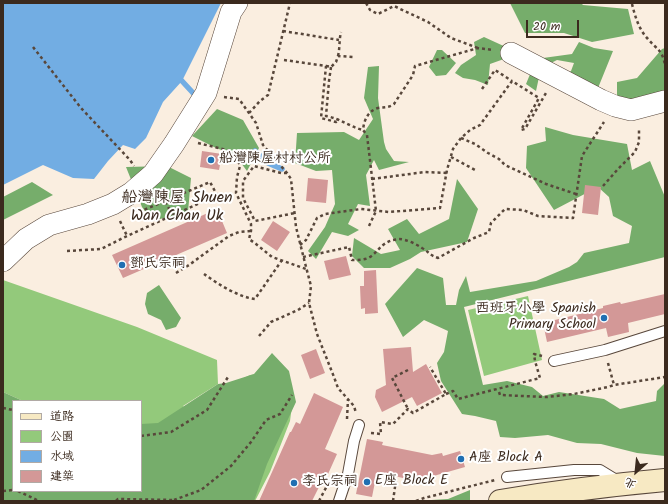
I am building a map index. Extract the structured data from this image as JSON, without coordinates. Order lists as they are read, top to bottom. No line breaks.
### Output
{"districts":["船灣陳屋 Shuen Wan Chan Uk"],"places":["船灣陳屋村村公所","鄧氏宗祠","西班牙小學 Spanish Primary School","A座 Block A","E座 Block E","李氏宗祠"],"legend":["道路","公園","水域","建築"],"scale_bar":"20 m","north":"bottom left"}
